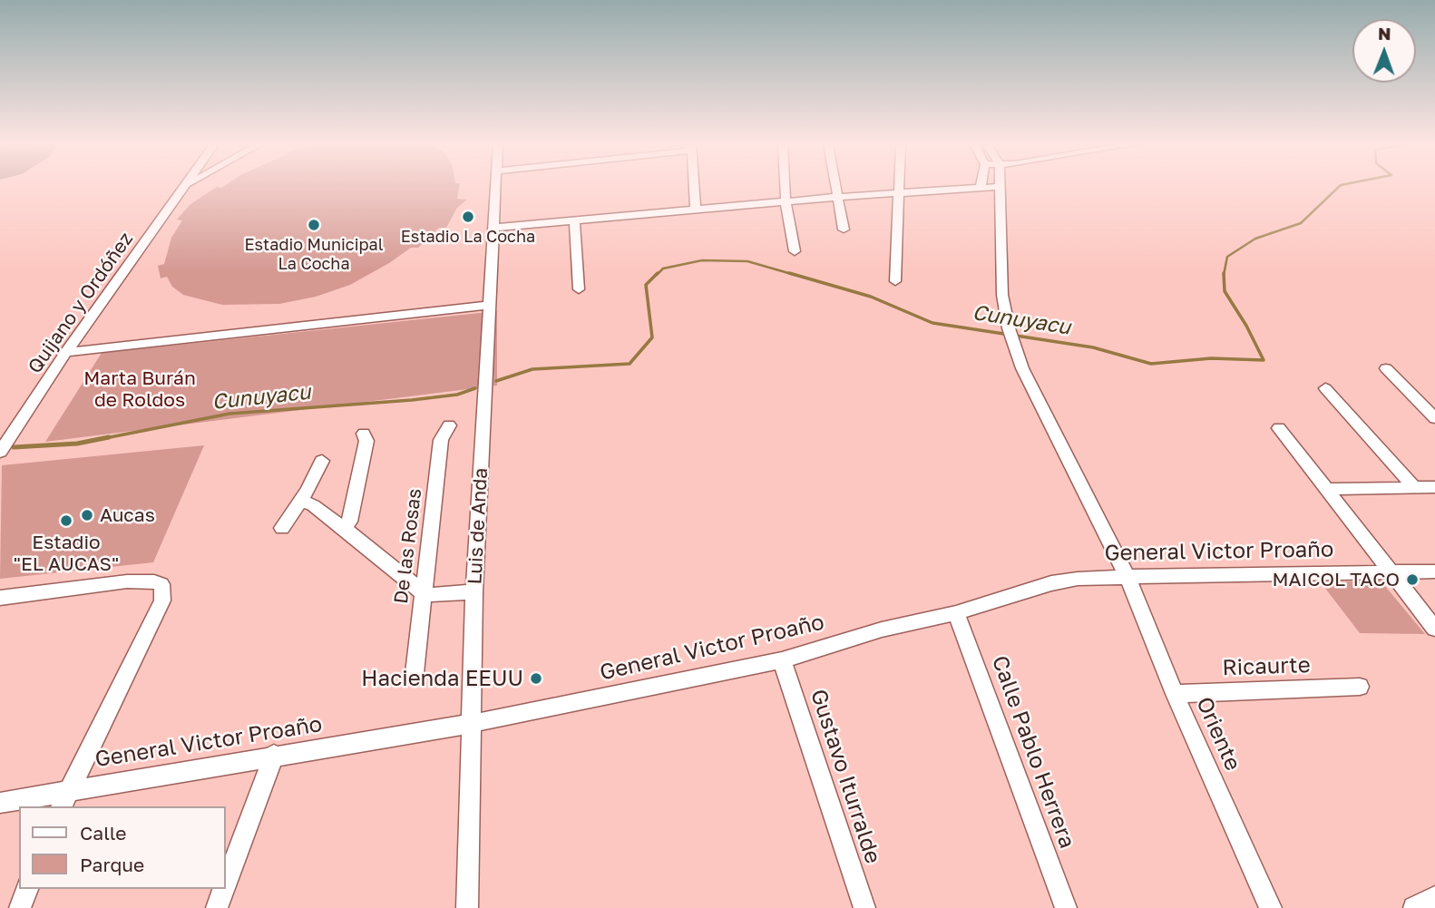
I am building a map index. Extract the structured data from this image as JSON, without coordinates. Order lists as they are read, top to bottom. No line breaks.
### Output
{"streets":{"street":["Quijano y Ordóñez","Luis de Anda","De las Rosas","General Victor Proaño","Ricaurte","Oriente","Calle Pablo Herrera","Gustavo Iturralde"]},"crossings":[["Luis de Anda","General Victor Proaño"],["General Victor Proaño","Oriente"],["General Victor Proaño","Calle Pablo Herrera"],["General Victor Proaño","Gustavo Iturralde"],["Ricaurte","Oriente"]],"water":["Cunuyacu"],"parks":["Marta Burán de Roldos"],"places":["Estadio La Cocha","Estadio Municipal La Cocha","Aucas","Estadio \"EL AUCAS\"","MAICOL TACO","Hacienda EEUU"],"legend":["Calle","Parque"],"north":"top"}
